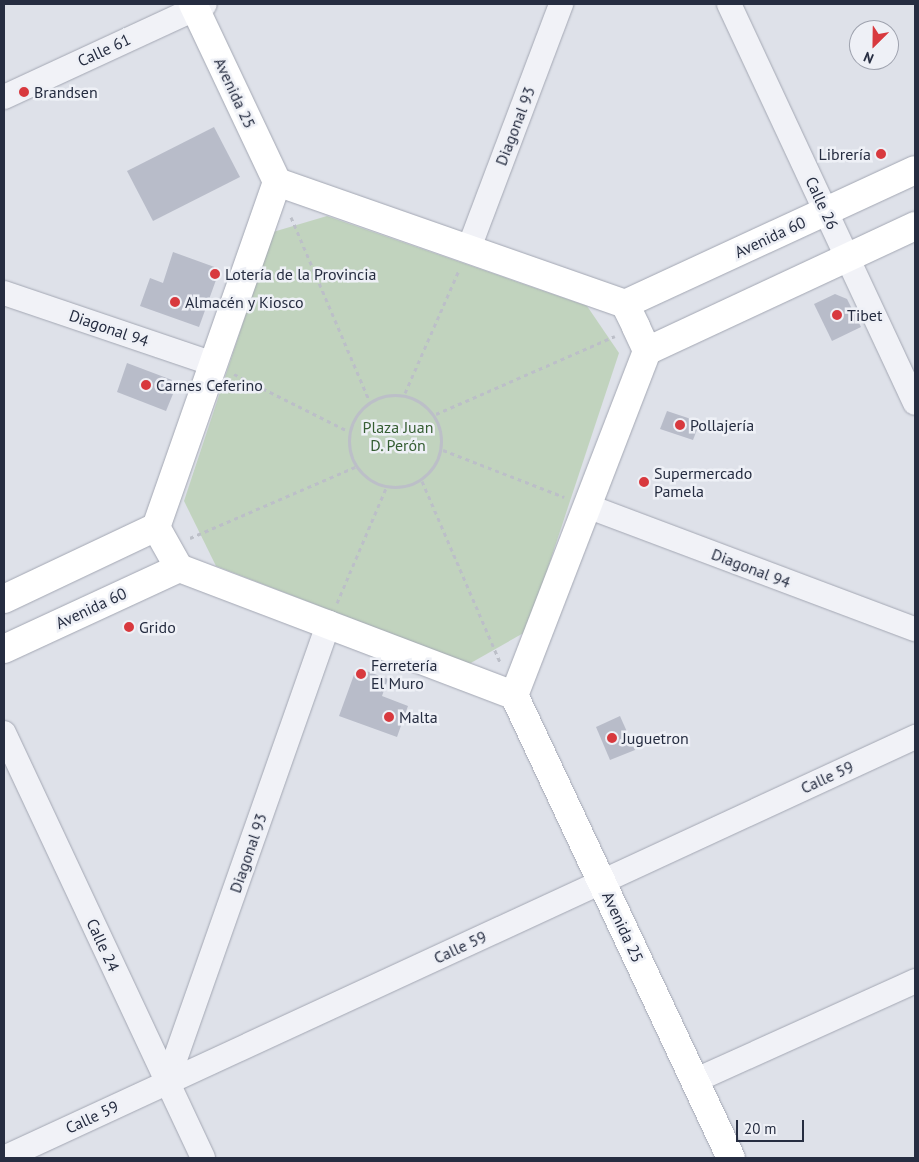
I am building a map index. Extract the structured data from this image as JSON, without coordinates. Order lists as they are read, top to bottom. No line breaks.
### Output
{"streets":{"main road":["Avenida 25","Avenida 60"],"street":["Calle 61","Diagonal 93","Calle 26","Diagonal 94","Calle 59","Calle 24"]},"crossings":[["Calle 61","Avenida 25"],["Avenida 25","Calle 59"],["Diagonal 93","Calle 59"],["Diagonal 93","Calle 24"],["Calle 26","Avenida 60"],["Calle 59","Calle 24"]],"parks":["Plaza Juan D. Perón"],"places":["Brandsen","Librería","Lotería de la Provincia","Almacén y Kiosco","Tibet","Carnes Ceferino","Pollajería","Supermercado Pamela","Grido","Ferretería El Muro","Malta","Juguetron"],"scale_bar":"20 m","north":"bottom left"}
